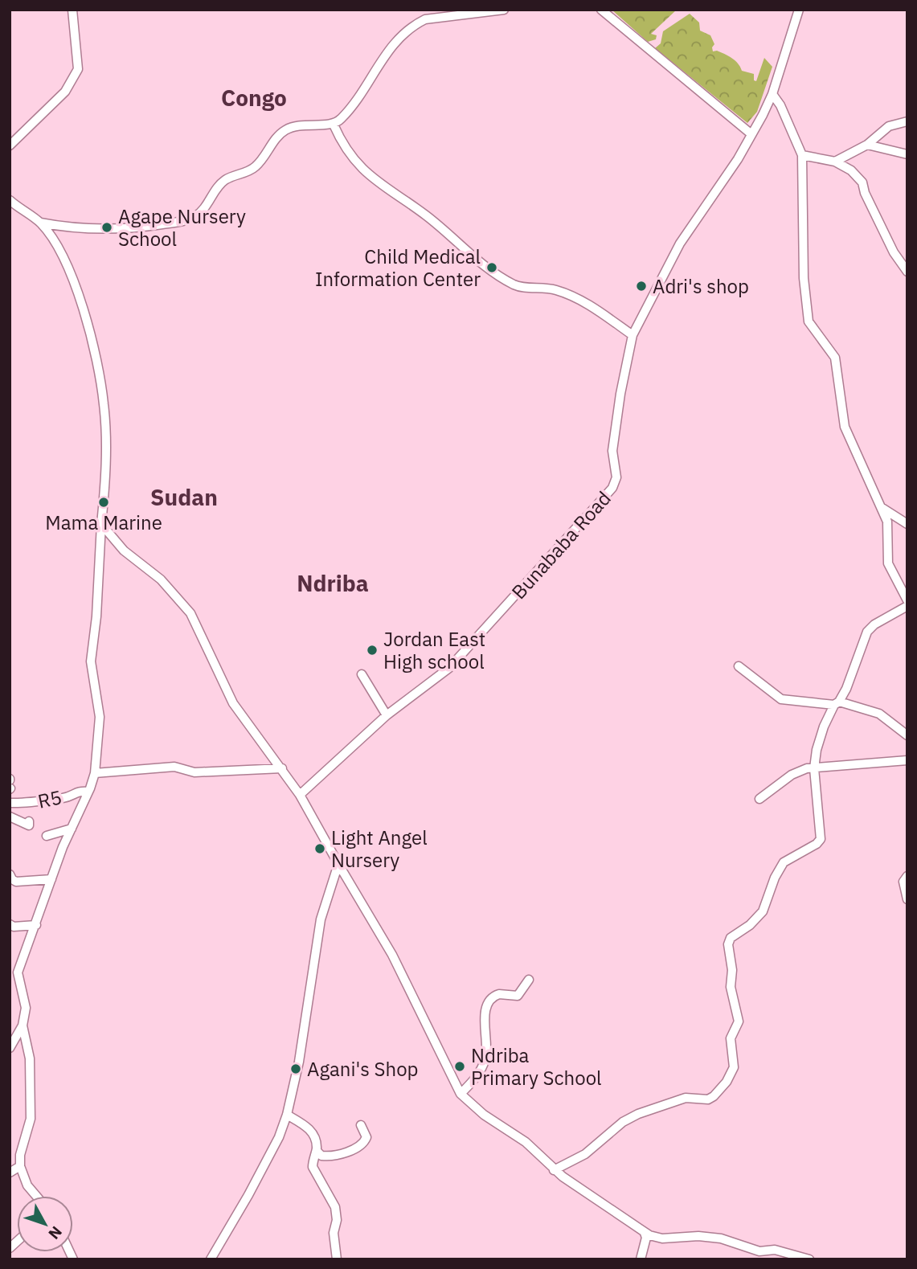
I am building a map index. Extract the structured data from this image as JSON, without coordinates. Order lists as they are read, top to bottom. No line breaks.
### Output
{"streets":{"street":["Bunababa Road","R5"]},"districts":["Congo","Sudan","Ndriba"],"places":["Agape Nursery School","Child Medical Information Center","Adri's shop","Mama Marine","Jordan East High school","Light Angel Nursery","Ndriba Primary School","Agani's Shop"],"north":"bottom right"}
